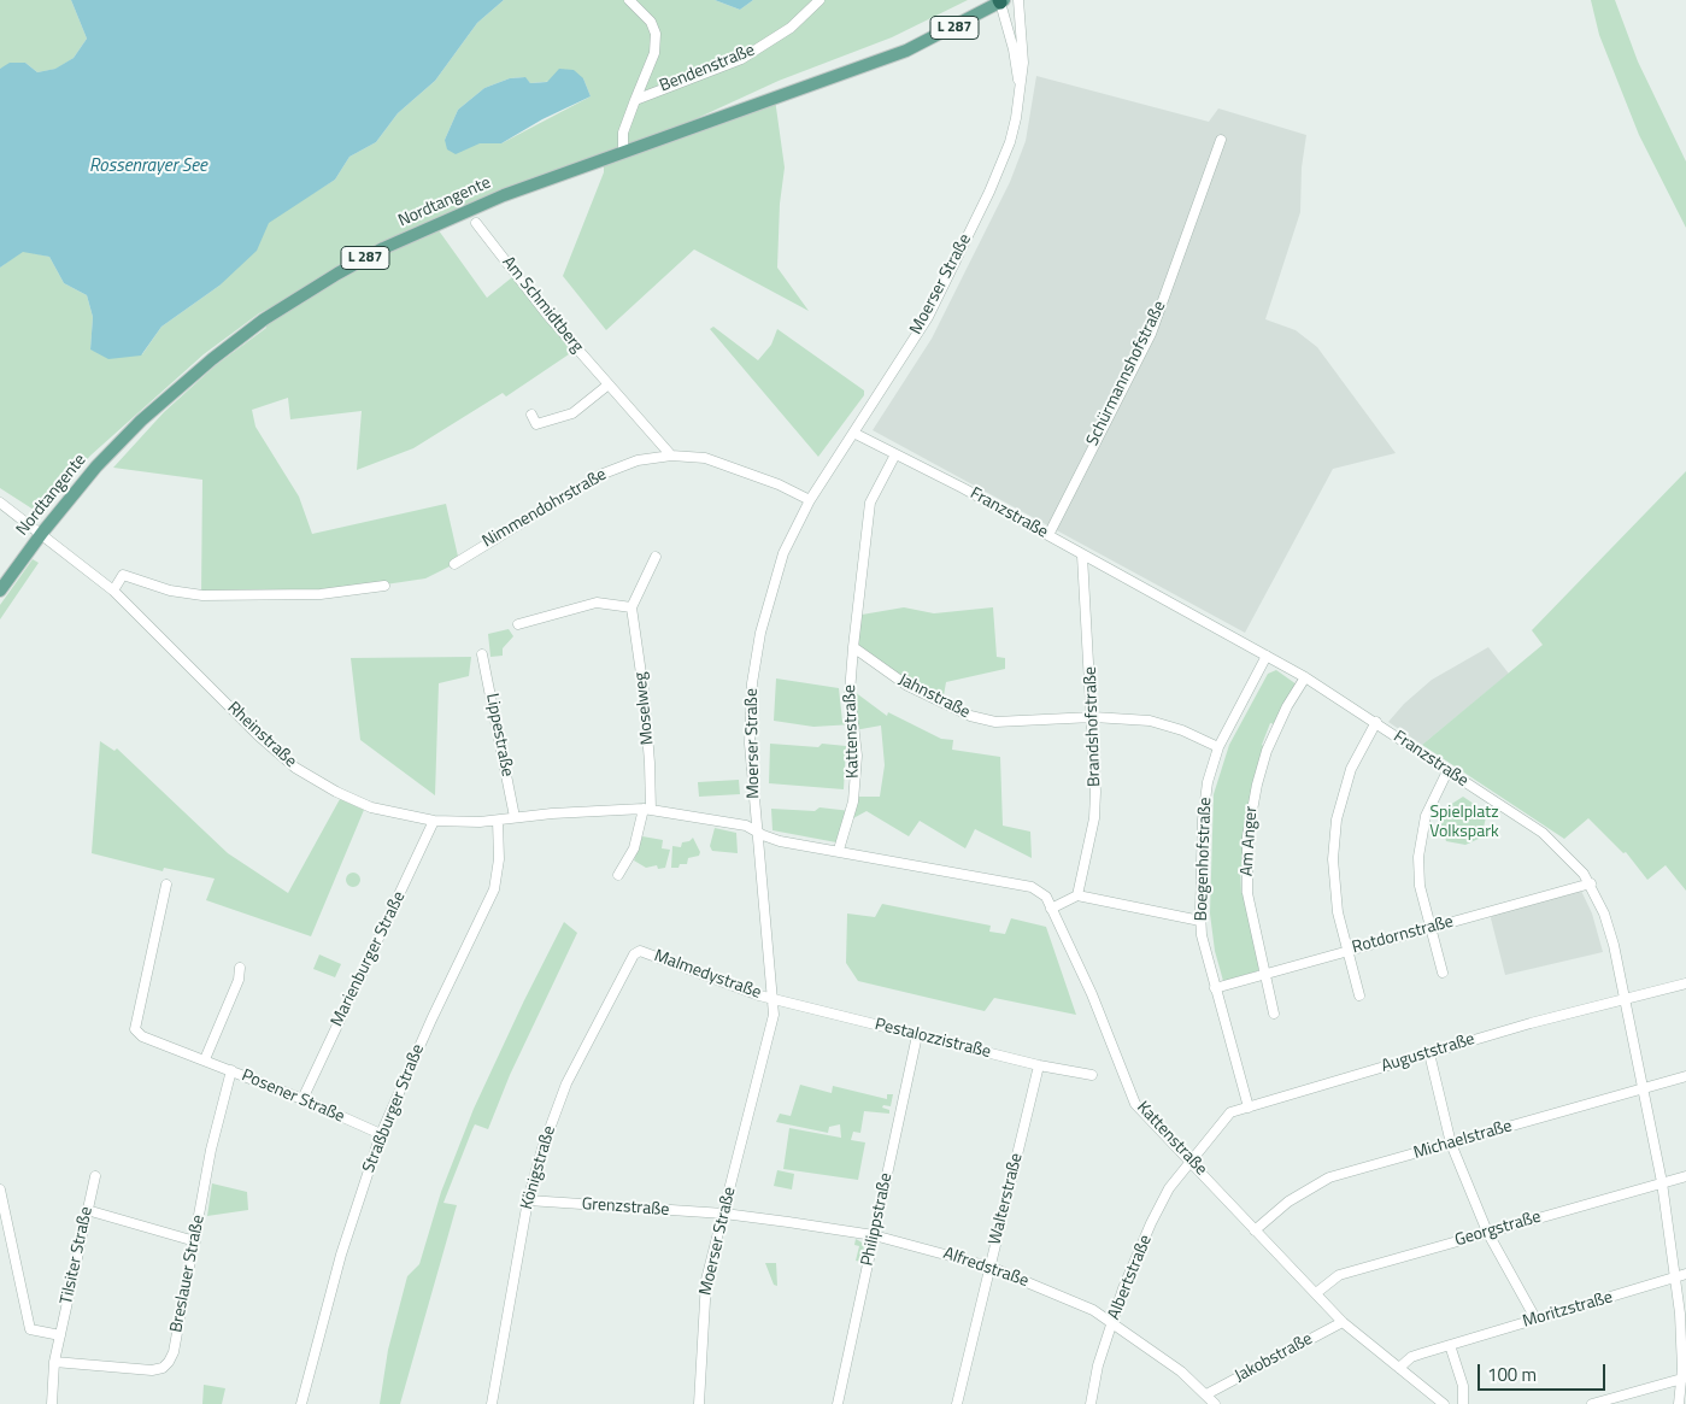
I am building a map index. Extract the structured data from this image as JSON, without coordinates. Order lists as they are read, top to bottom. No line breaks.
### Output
{"streets":{"main road":["L 287","Nordtangente"],"street":["Bendenstraße","Moerser Straße","Am Schmidtberg","Schürmannshofstraße","Nimmendohrstraße","Franzstraße","Jahnstraße","Moselweg","Brandshofstraße","Kattenstraße","Rheinstraße","Lippestraße","Am Anger","Boegenhofstraße","Rotdornstraße","Marienburger Straße","Malmedystraße","Pestalozzistraße","Auguststraße","Posener Straße","Straßburger Straße","Michaelstraße","Königstraße","Walterstraße","Grenzstraße","Philippstraße","Georgstraße","Tilsiter Straße","Alfredstraße","Breslauer Straße","Albertstraße","Moritzstraße","Jakobstraße"]},"crossings":[["Nordtangente","Moerser Straße"],["Nordtangente","Rheinstraße"],["Moerser Straße","Nimmendohrstraße"],["Moerser Straße","Franzstraße"],["Moerser Straße","Kattenstraße"],["Moerser Straße","Rheinstraße"],["Moerser Straße","Malmedystraße"],["Moerser Straße","Pestalozzistraße"],["Moerser Straße","Grenzstraße"],["Moerser Straße","Alfredstraße"],["Am Schmidtberg","Nimmendohrstraße"],["Schürmannshofstraße","Franzstraße"],["Franzstraße","Brandshofstraße"],["Franzstraße","Am Anger"],["Franzstraße","Boegenhofstraße"],["Franzstraße","Rotdornstraße"],["Franzstraße","Auguststraße"],["Franzstraße","Michaelstraße"],["Franzstraße","Georgstraße"],["Franzstraße","Moritzstraße"],["Jahnstraße","Brandshofstraße"],["Jahnstraße","Kattenstraße"],["Jahnstraße","Boegenhofstraße"],["Moselweg","Rheinstraße"],["Kattenstraße","Rheinstraße"],["Kattenstraße","Auguststraße"],["Kattenstraße","Michaelstraße"],["Kattenstraße","Georgstraße"],["Kattenstraße","Albertstraße"],["Kattenstraße","Moritzstraße"],["Kattenstraße","Jakobstraße"],["Rheinstraße","Lippestraße"],["Rheinstraße","Marienburger Straße"],["Rheinstraße","Straßburger Straße"],["Am Anger","Rotdornstraße"],["Boegenhofstraße","Rotdornstraße"],["Boegenhofstraße","Auguststraße"],["Marienburger Straße","Posener Straße"],["Malmedystraße","Pestalozzistraße"],["Malmedystraße","Königstraße"],["Pestalozzistraße","Walterstraße"],["Pestalozzistraße","Philippstraße"],["Auguststraße","Albertstraße"],["Posener Straße","Straßburger Straße"],["Posener Straße","Breslauer Straße"],["Königstraße","Grenzstraße"],["Walterstraße","Alfredstraße"],["Grenzstraße","Alfredstraße"],["Philippstraße","Alfredstraße"],["Tilsiter Straße","Breslauer Straße"],["Alfredstraße","Albertstraße"],["Alfredstraße","Jakobstraße"]],"water":["Rossenrayer See"],"parks":["Spielplatz Volkspark"],"scale_bar":"100 m"}
